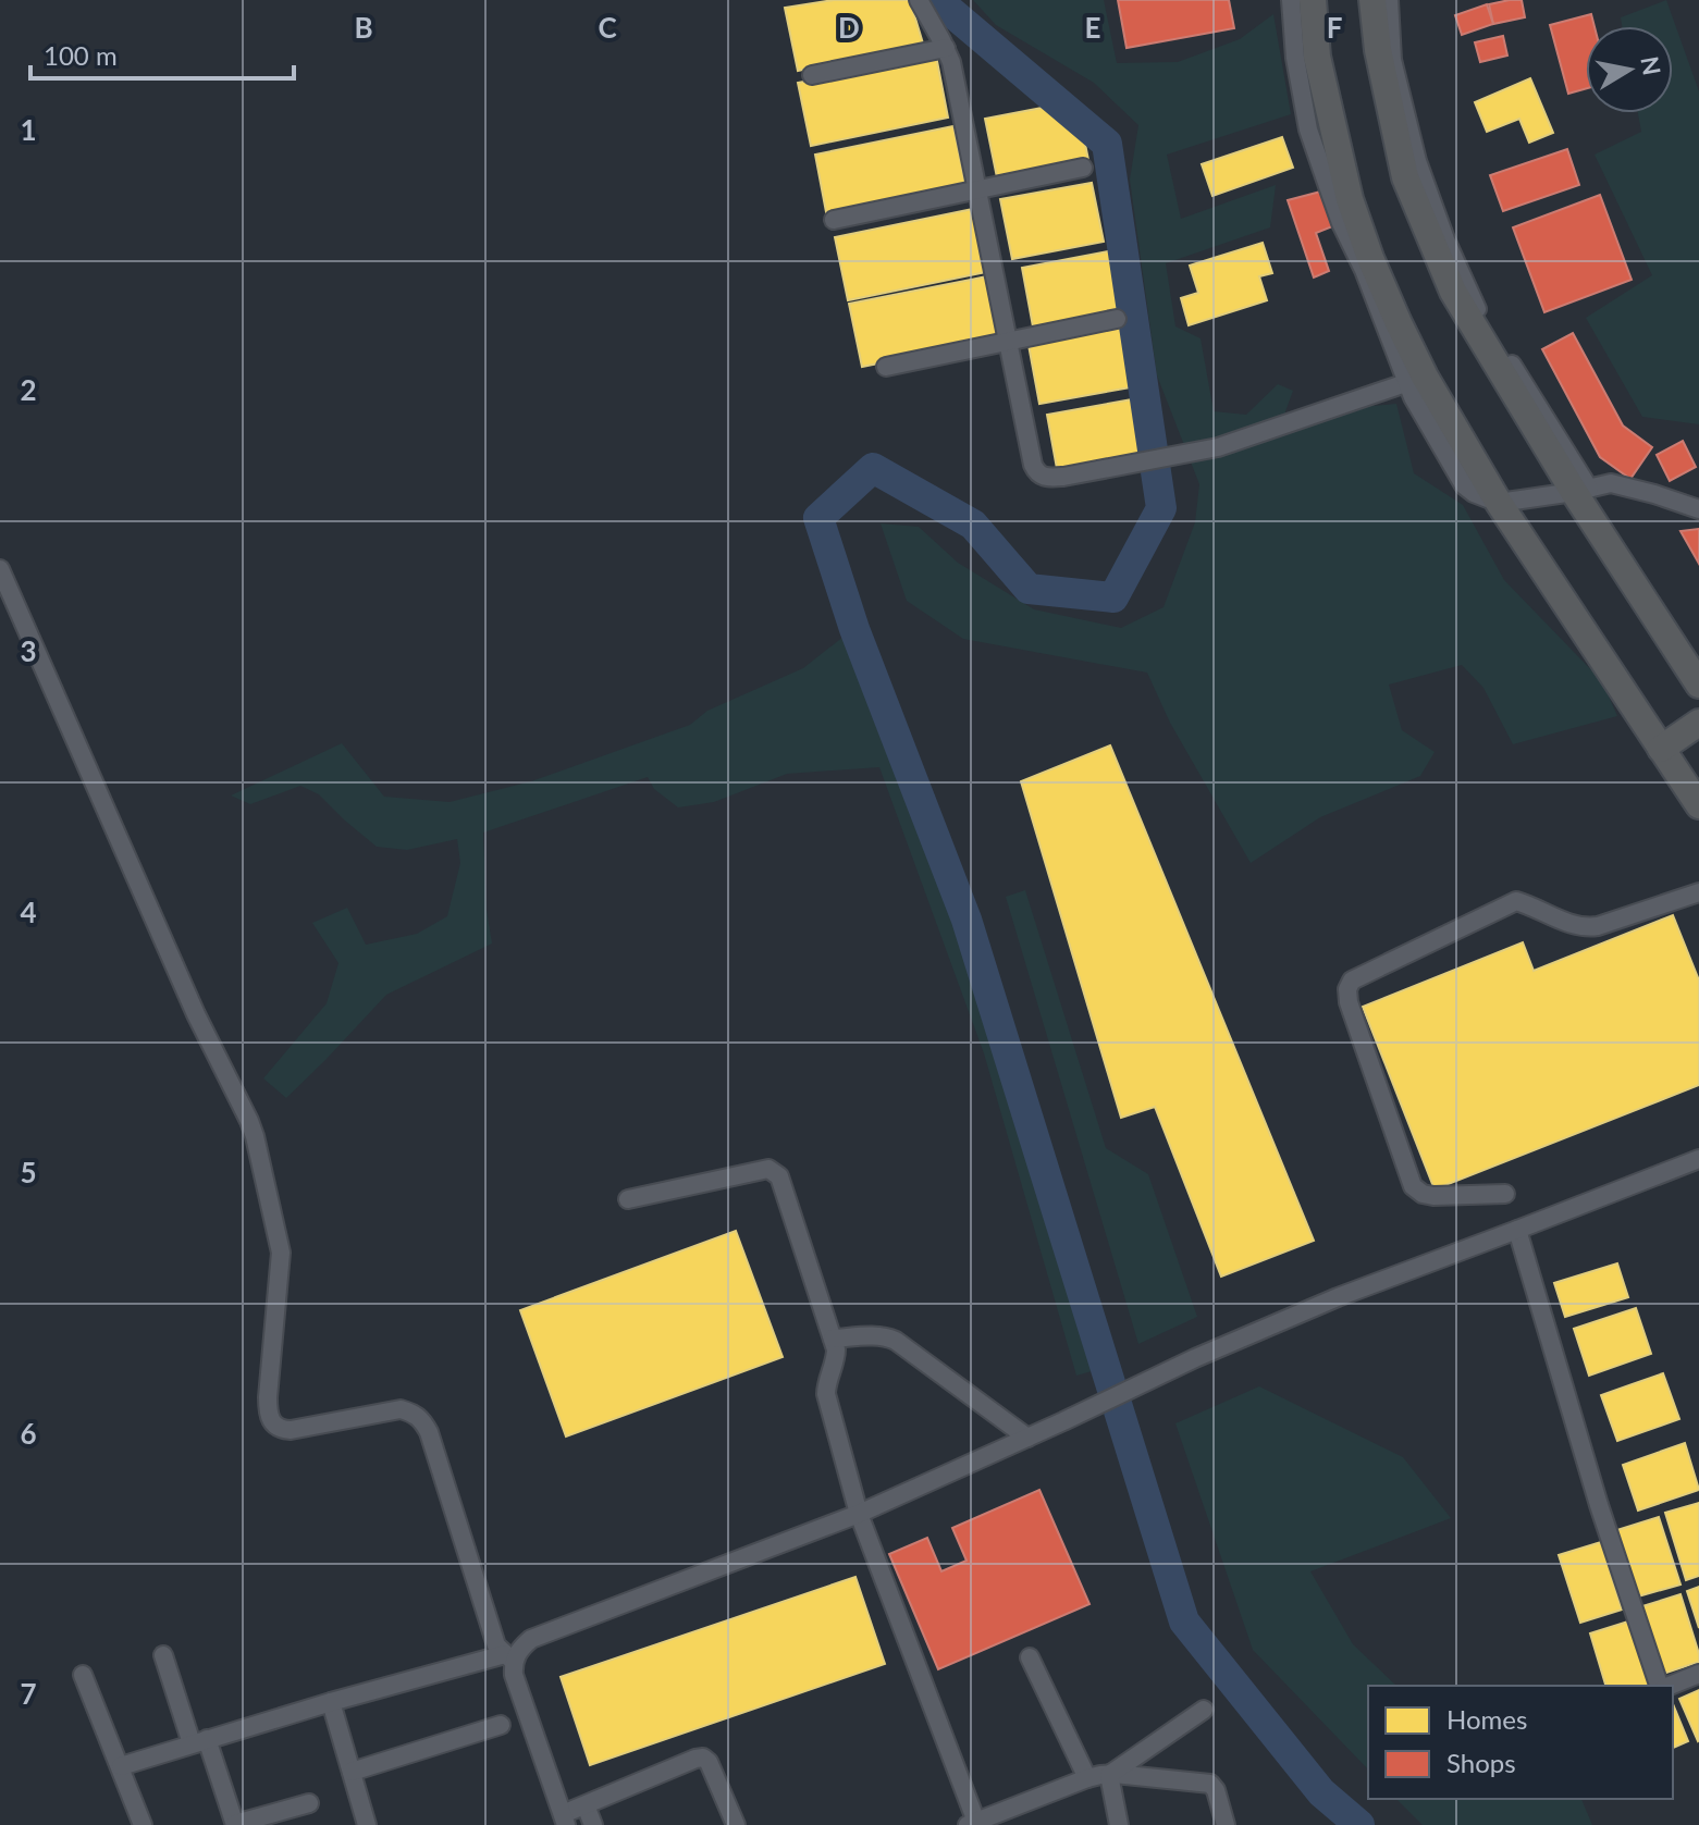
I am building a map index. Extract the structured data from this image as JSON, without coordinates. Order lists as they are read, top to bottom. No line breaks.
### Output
{"legend":["Homes","Shops"],"scale_bar":"100 m","north":"right","grid":{"columns":["B","C","D","E","F"],"rows":["1","2","3","4","5","6","7"]}}
